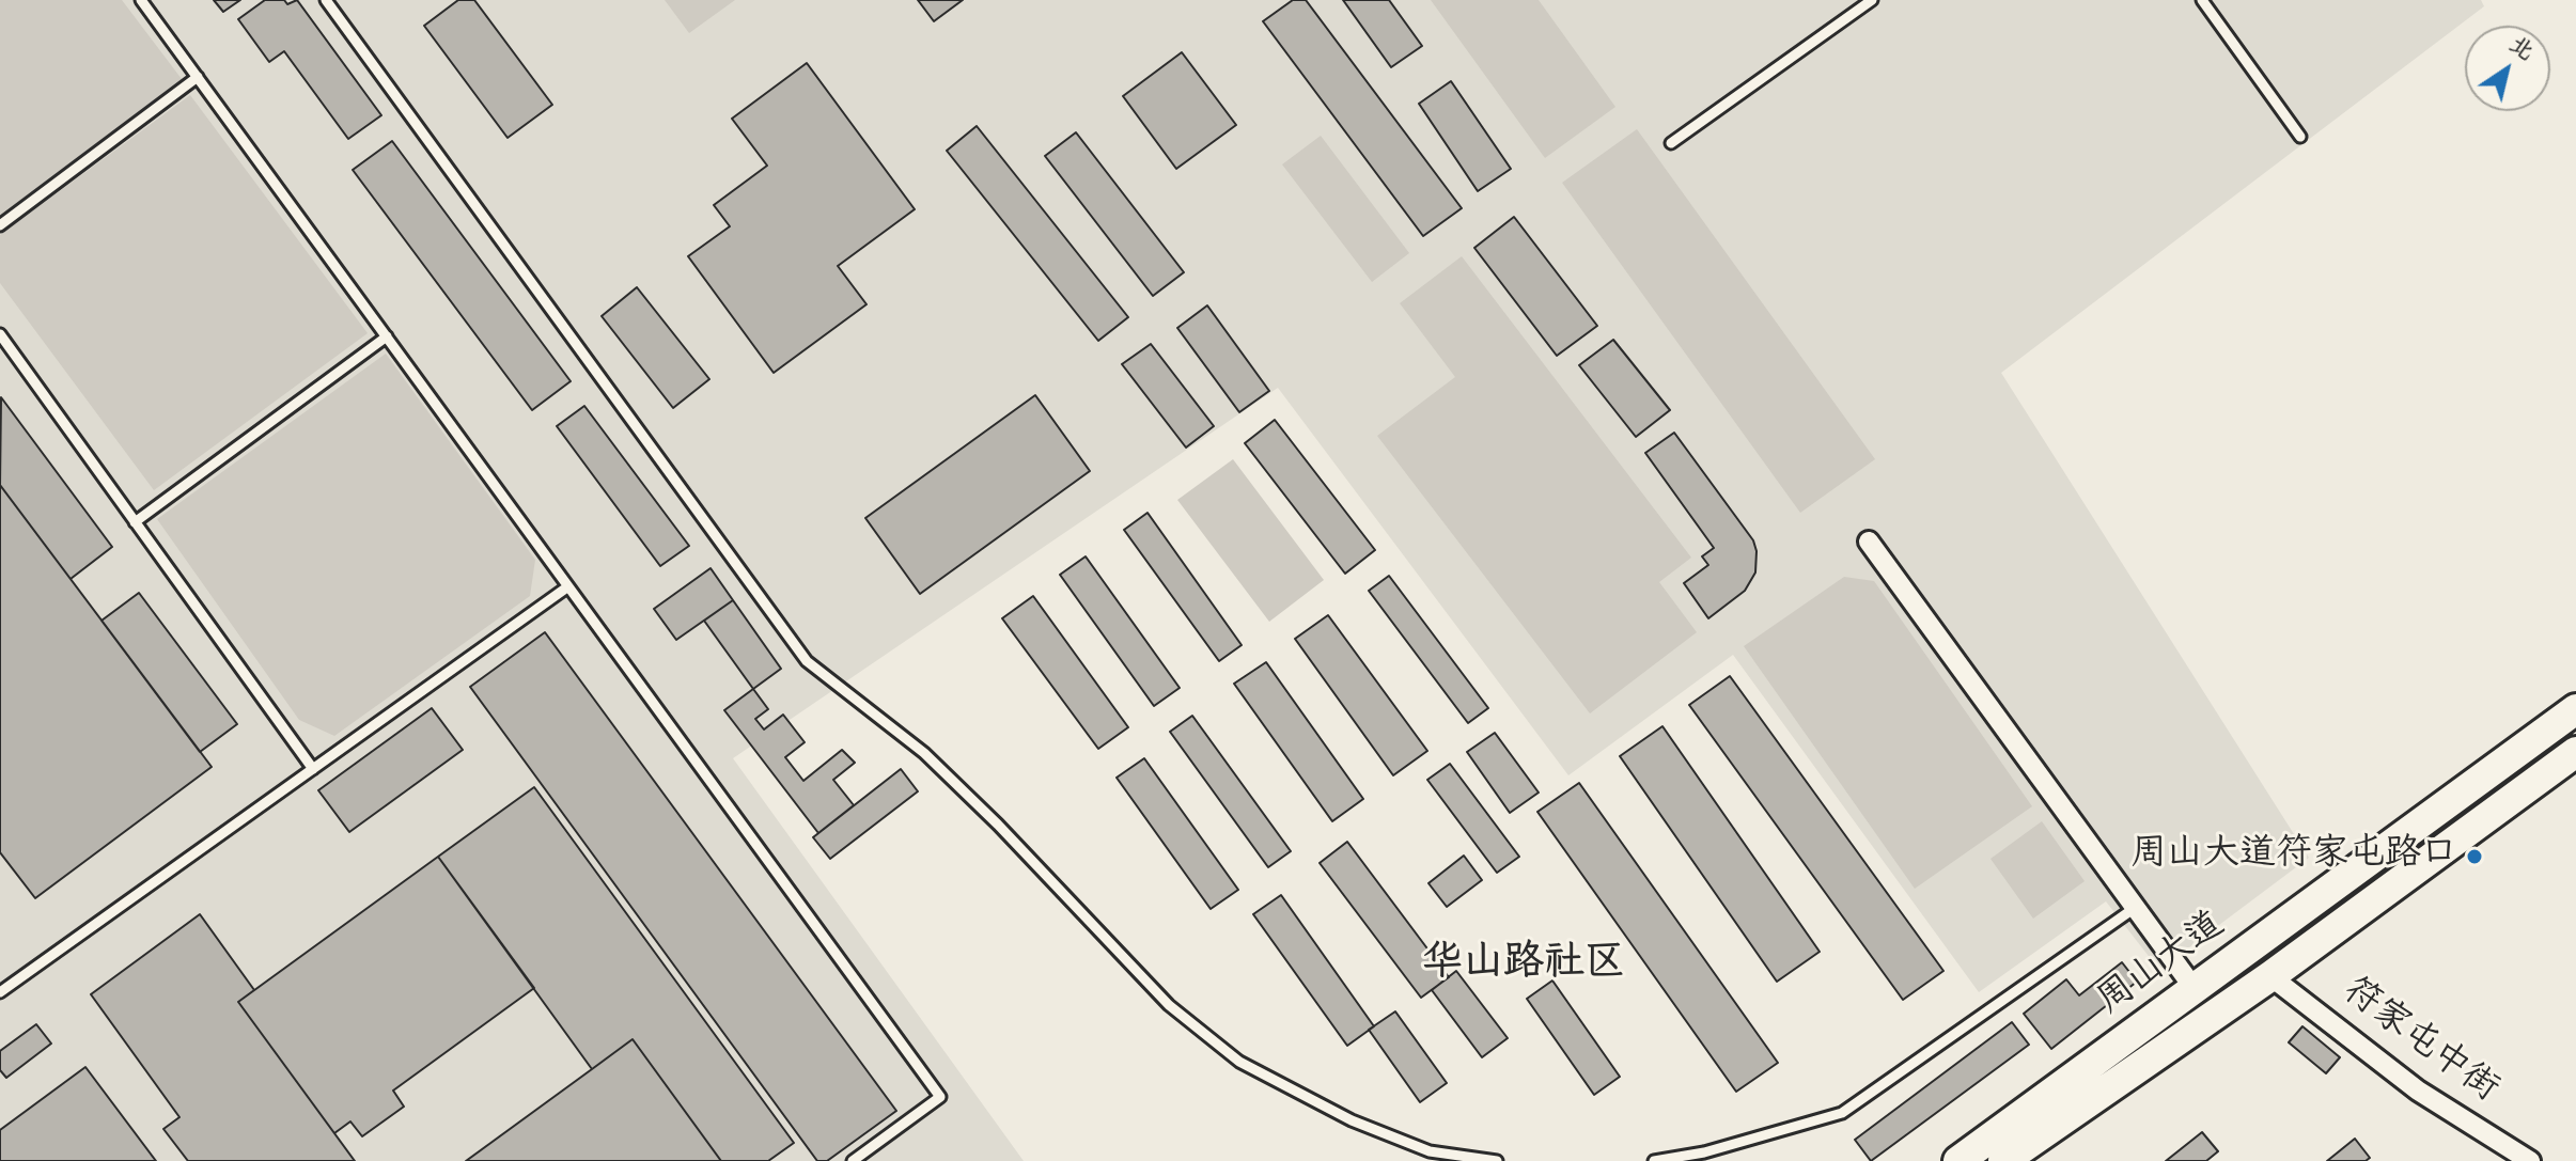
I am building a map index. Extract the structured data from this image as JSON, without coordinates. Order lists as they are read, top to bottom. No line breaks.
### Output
{"streets":{"main road":["周山大道"],"street":["符家屯中街"]},"crossings":[["周山大道","符家屯中街"]],"districts":["华山路社区"],"places":["周山大道符家屯路口"],"north":"top right"}
